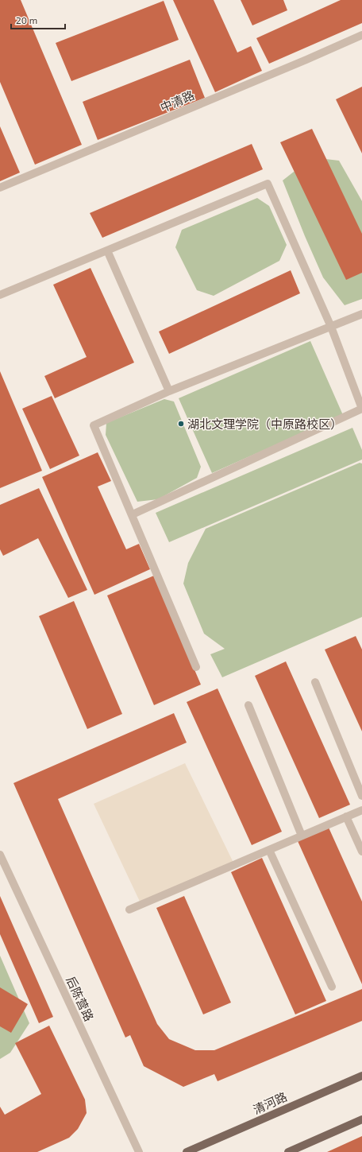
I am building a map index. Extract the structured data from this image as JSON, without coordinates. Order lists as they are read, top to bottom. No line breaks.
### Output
{"streets":{"main road":["清河路"],"street":["中清路","后陈营路"]},"places":["湖北文理学院（中原路校区）"],"scale_bar":"20 m"}
